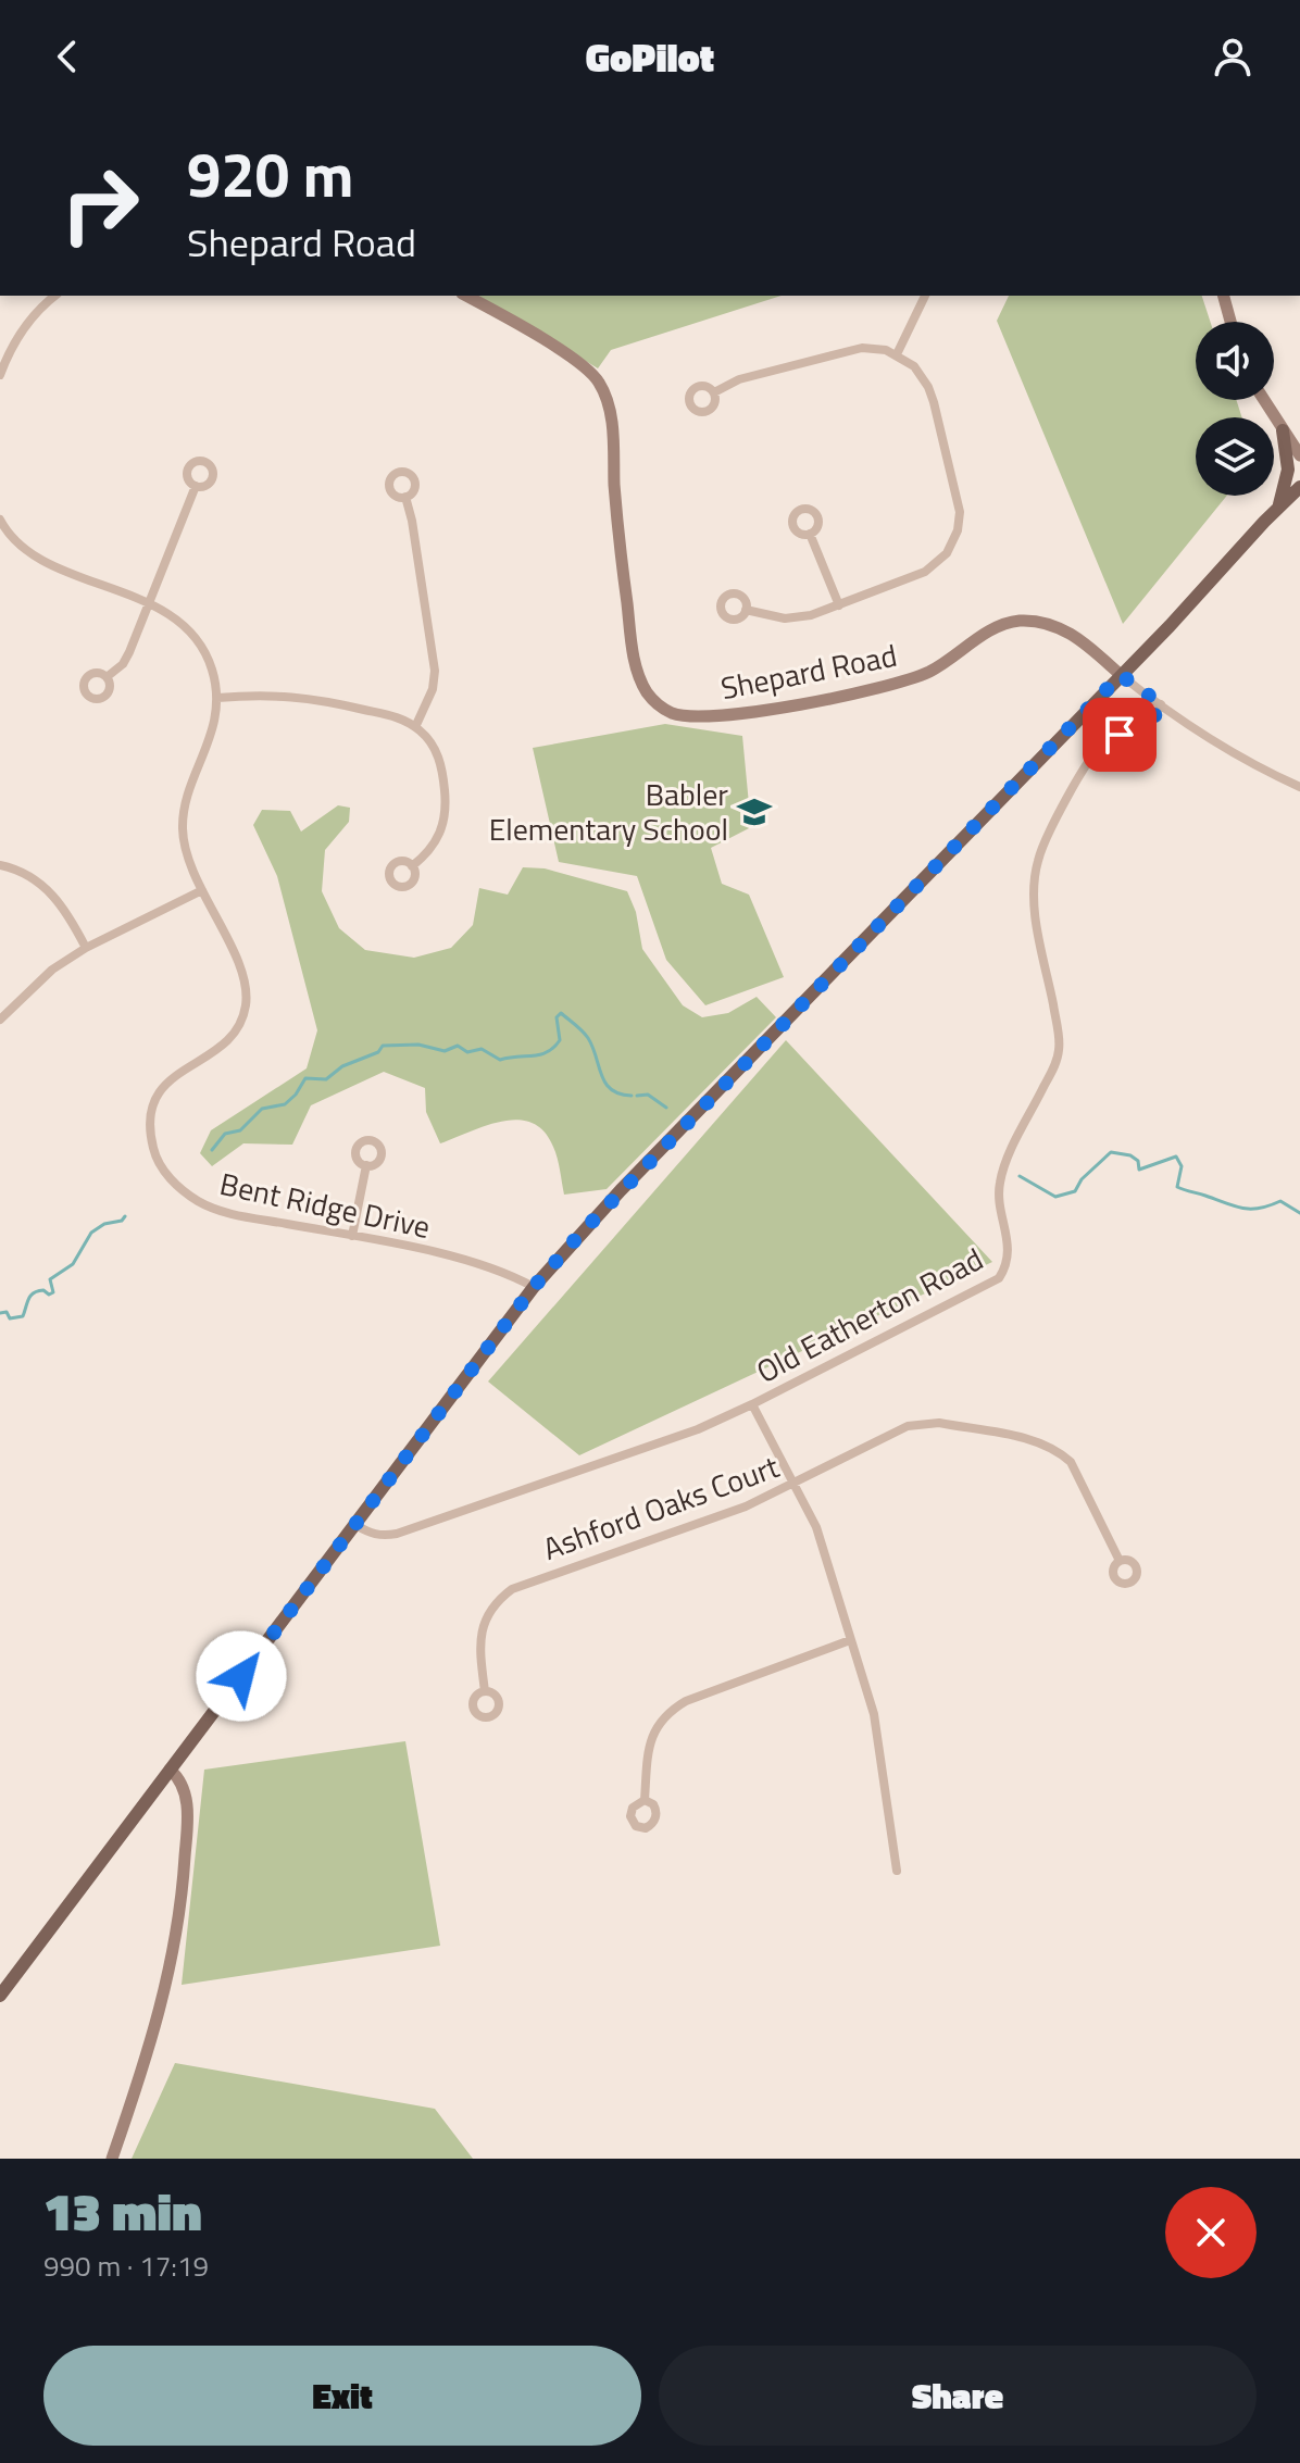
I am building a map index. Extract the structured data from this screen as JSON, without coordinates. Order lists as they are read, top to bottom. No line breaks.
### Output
{"streets":{"street":["Shepard Road","Bent Ridge Drive","Old Eatherton Road","Ashford Oaks Court"]},"crossings":[["Shepard Road","Old Eatherton Road"]],"places":{"school or university":["Babler Elementary School"]},"page":{"header":"GoPilot","turn":["920 m","Shepard Road"],"heading":["13 min","990 m · 17:19"],"buttons":["Exit","Share"]}}
